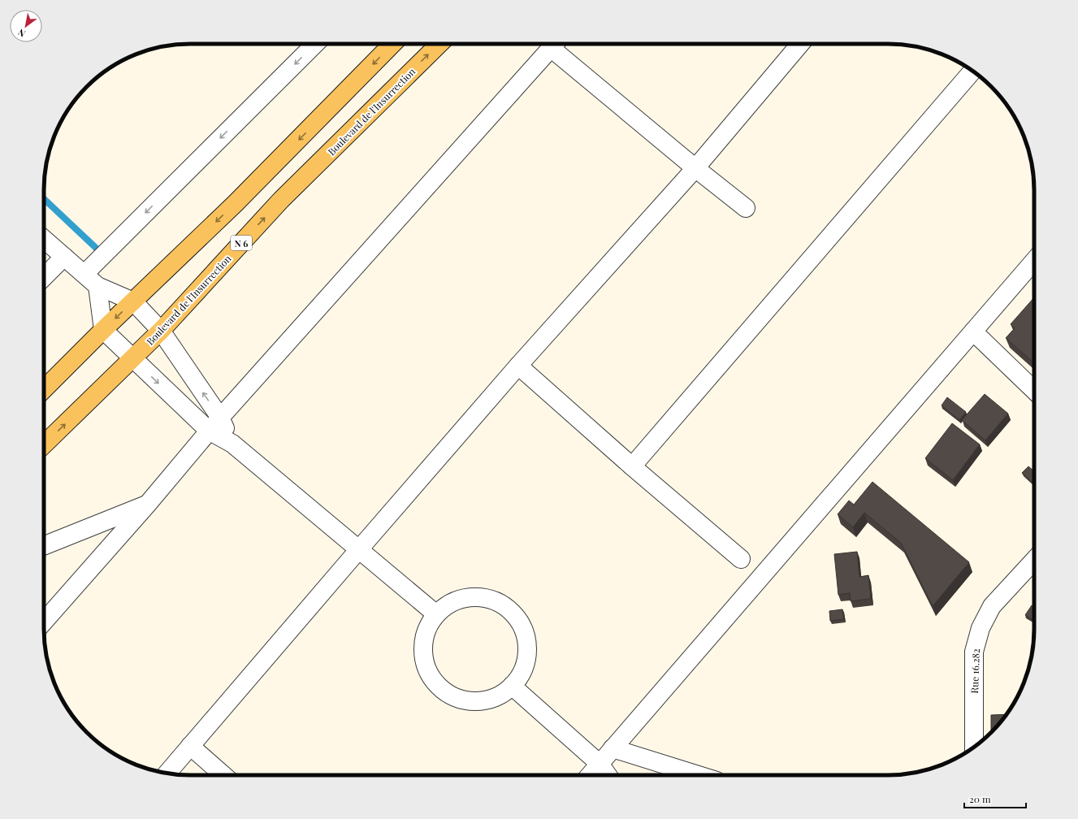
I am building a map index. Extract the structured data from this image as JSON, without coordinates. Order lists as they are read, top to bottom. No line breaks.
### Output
{"streets":{"main road":["Boulevard de l'Insurrection","N 6"],"street":["Rue 16.282"]},"scale_bar":"20 m","north":"bottom left"}
